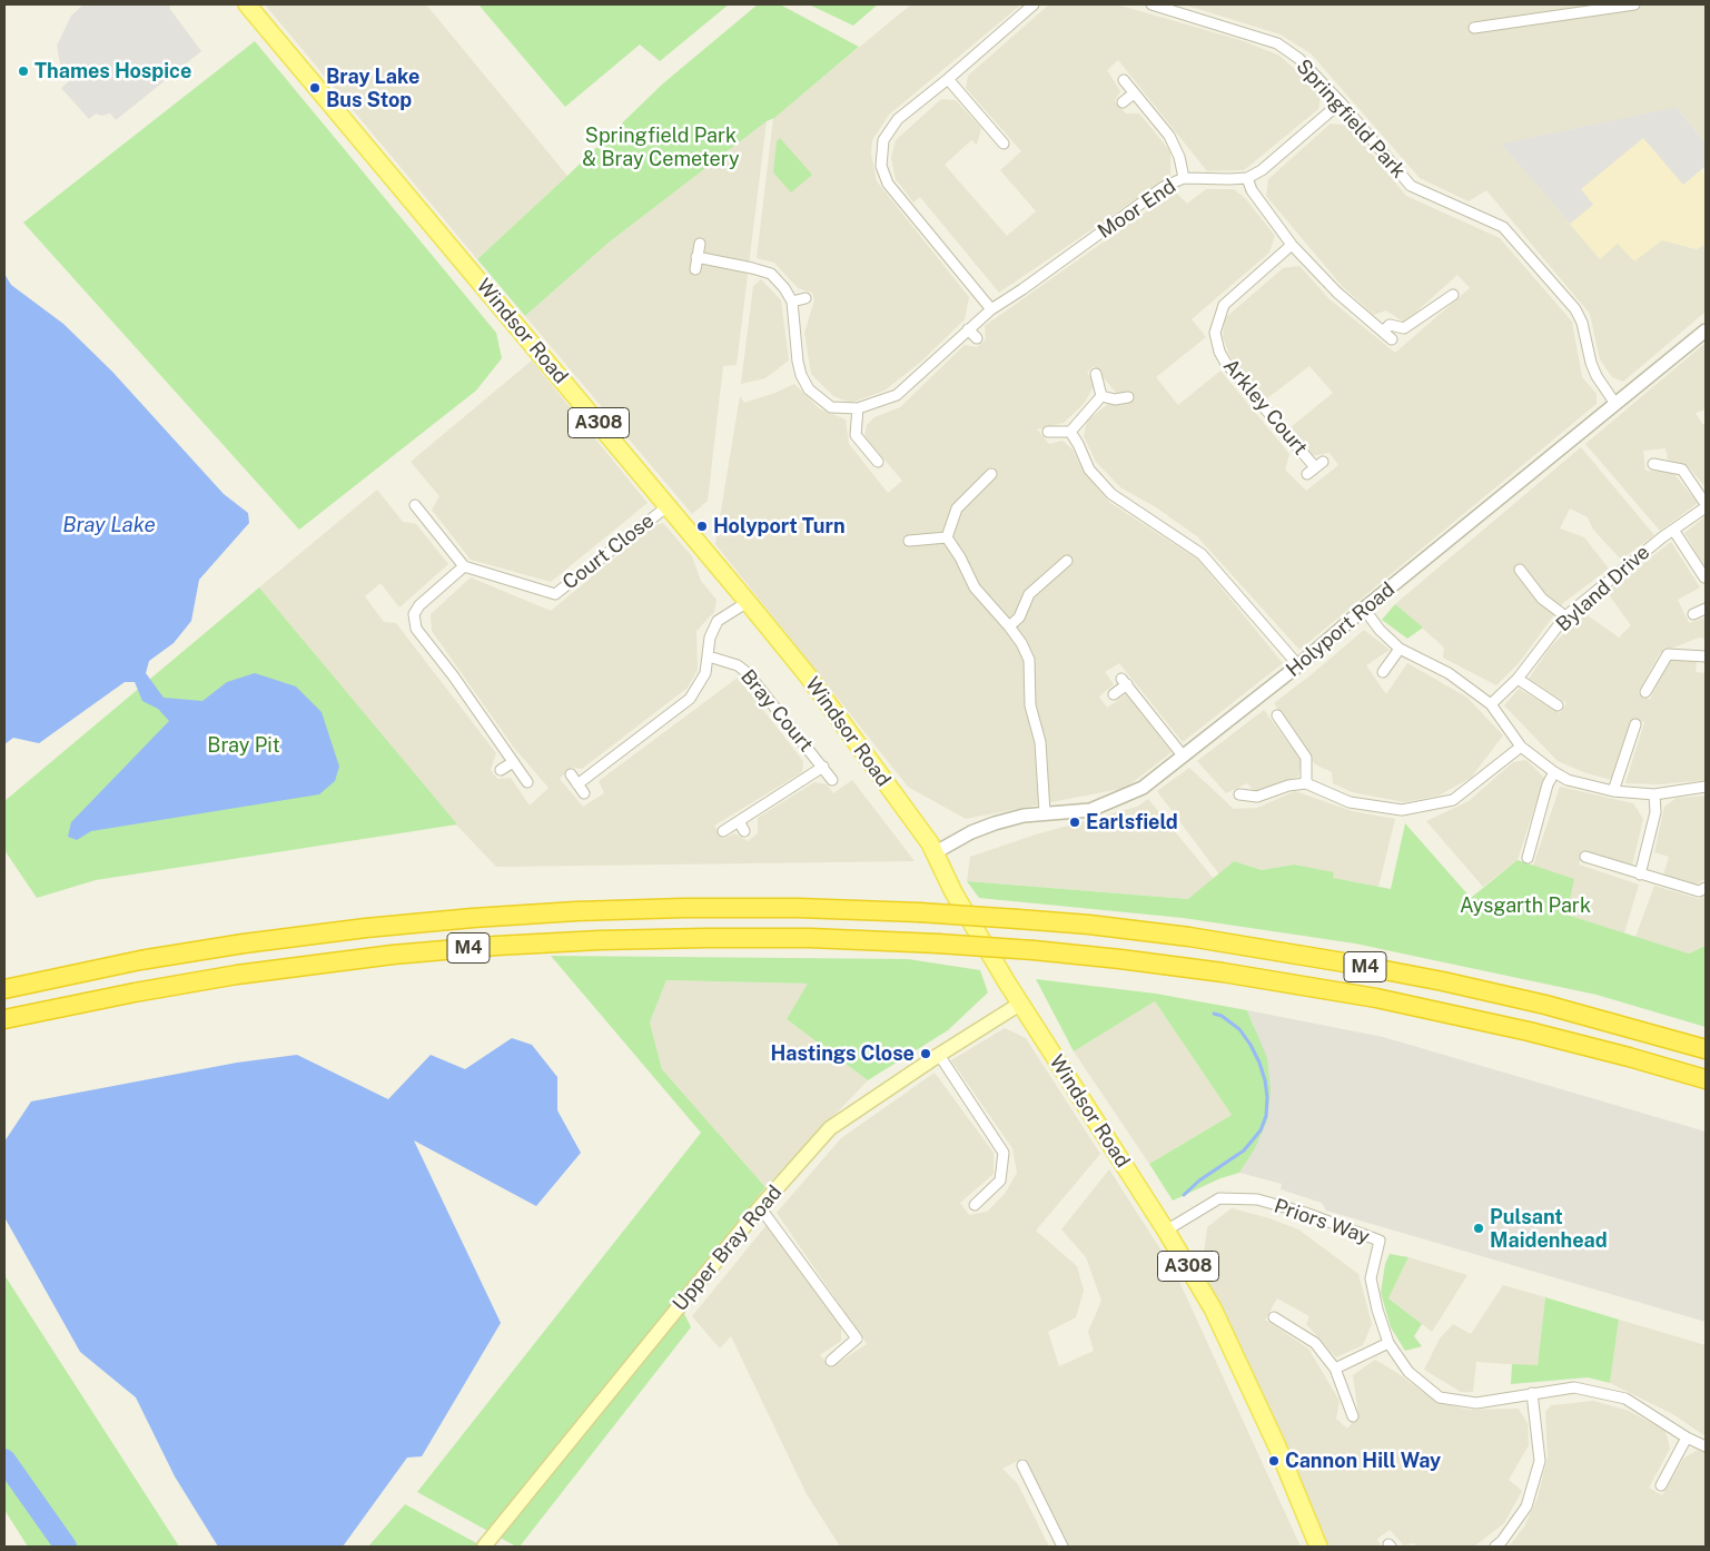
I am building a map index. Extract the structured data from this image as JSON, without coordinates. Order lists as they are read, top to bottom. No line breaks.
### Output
{"streets":{"highway":["M4"],"main road":["Windsor Road","A308","Upper Bray Road"],"street":["Springfield Park","Moor End","Arkley Court","Court Close","Byland Drive","Holyport Road","Bray Court","Priors Way"]},"crossings":[["Springfield Park","Holyport Road"],["Windsor Road","Court Close"],["Windsor Road","Holyport Road"],["Windsor Road","Priors Way"],["Windsor Road","Upper Bray Road"]],"water":["Bray Lake"],"parks":["Springfield Park & Bray Cemetery","Bray Pit","Aysgarth Park"],"places":["Thames Hospice","Bray Lake Bus Stop","Holyport Turn","Earlsfield","Hastings Close","Pulsant Maidenhead","Cannon Hill Way"]}
